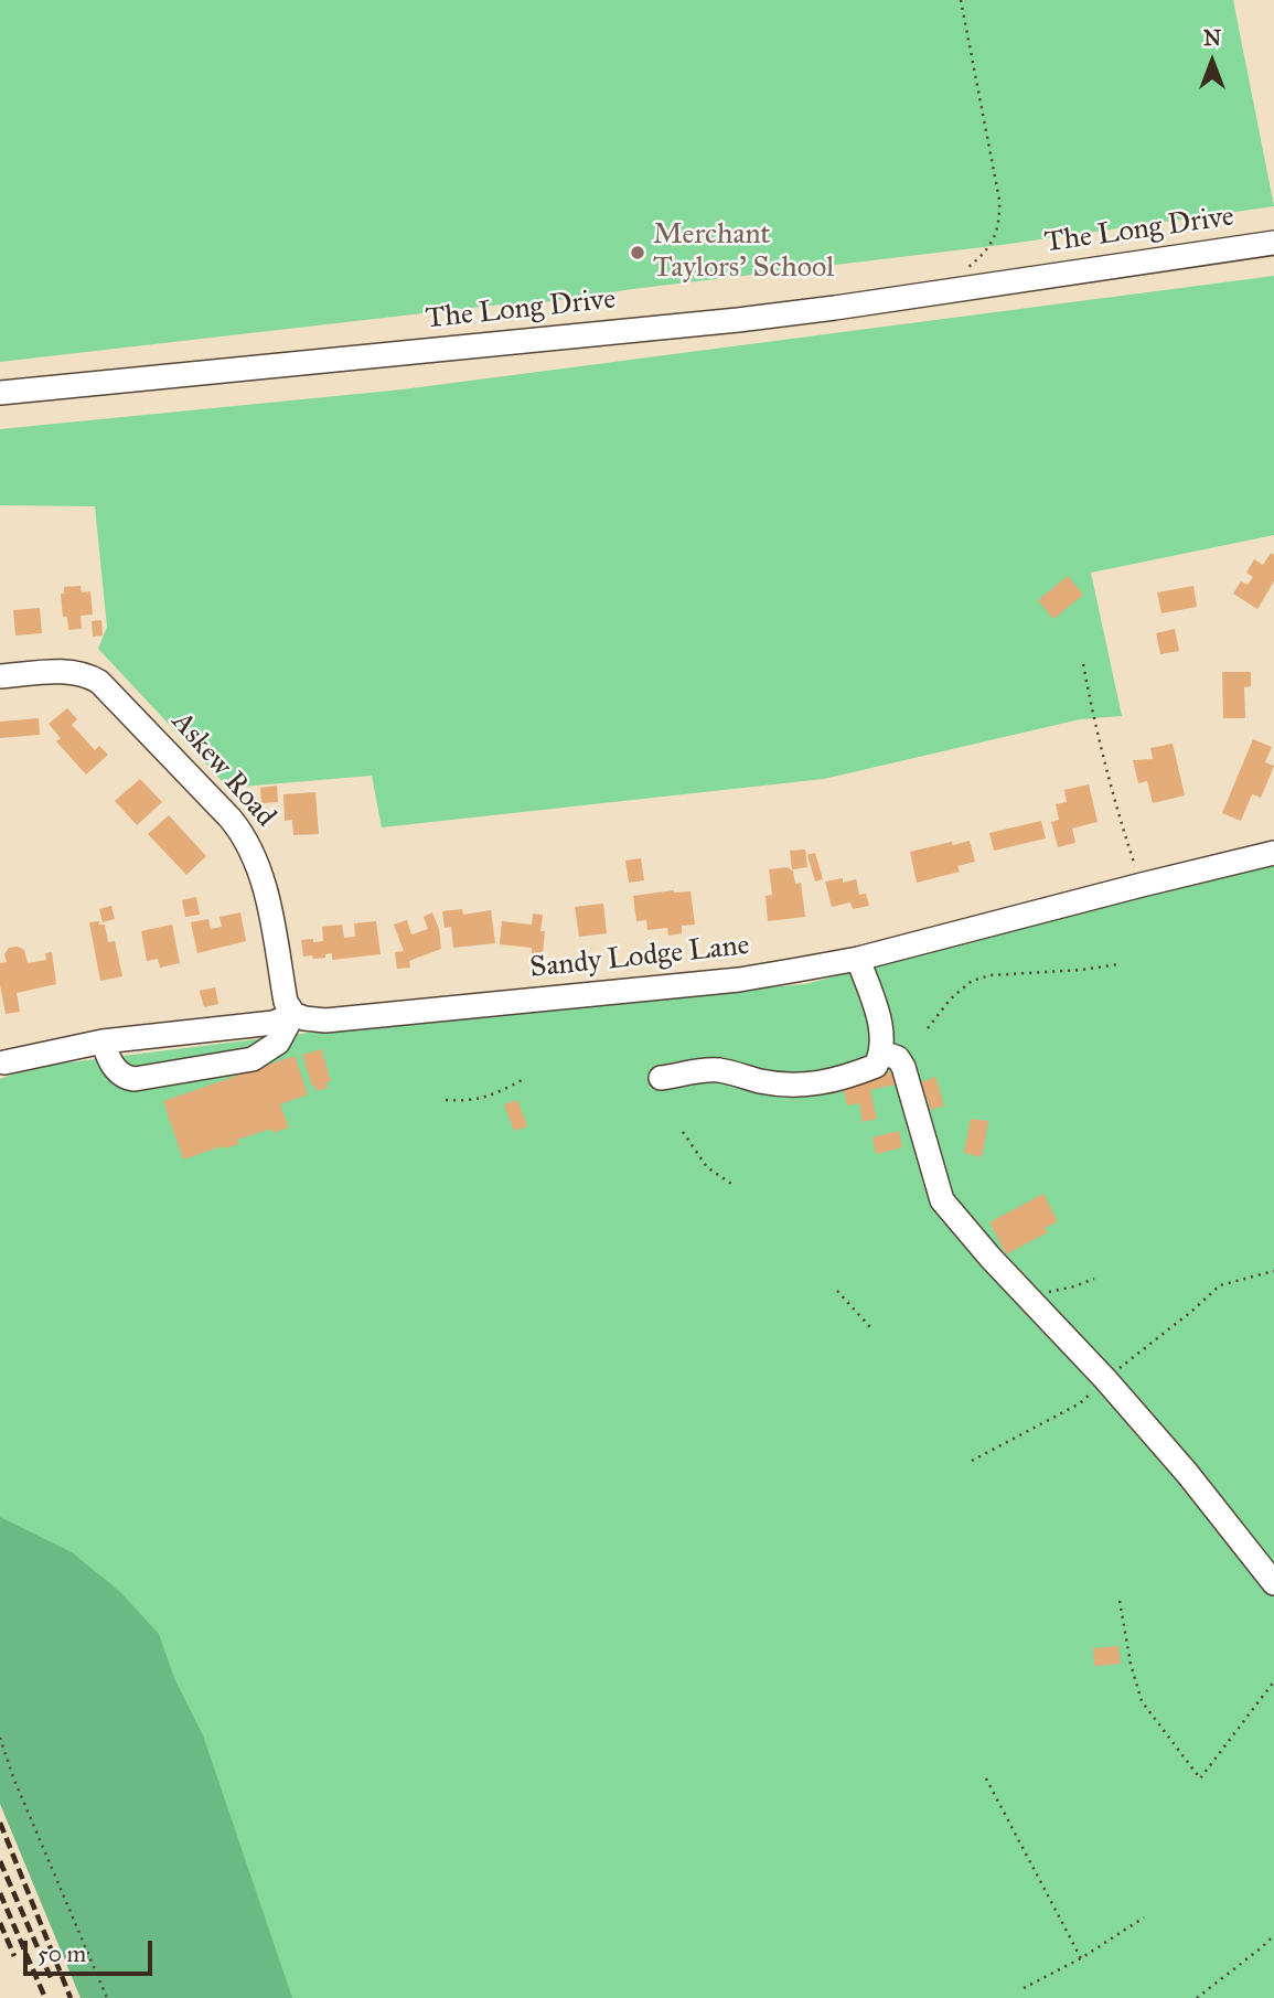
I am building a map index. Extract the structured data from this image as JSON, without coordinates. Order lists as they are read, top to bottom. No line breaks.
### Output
{"streets":{"street":["The Long Drive","Askew Road","Sandy Lodge Lane"]},"crossings":[["Askew Road","Sandy Lodge Lane"]],"places":["Merchant Taylors' School"],"scale_bar":"50 m","north":"top"}
